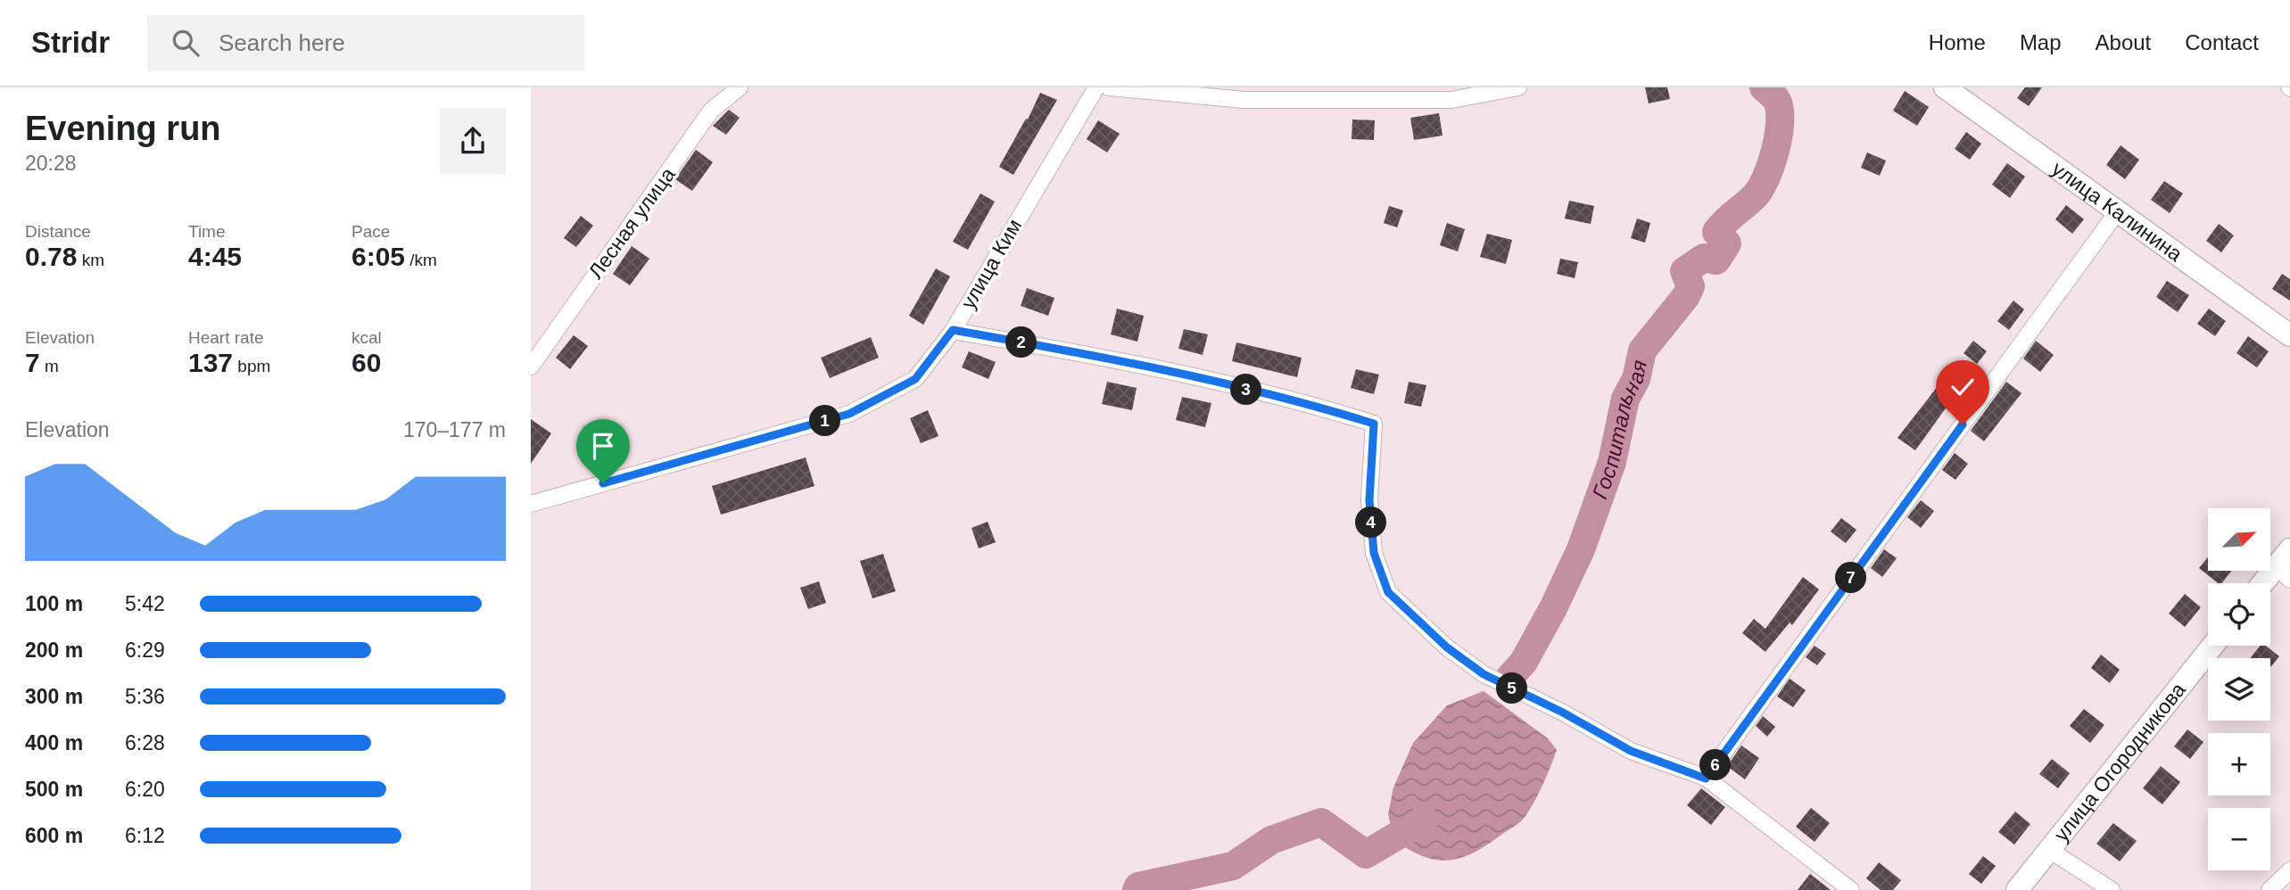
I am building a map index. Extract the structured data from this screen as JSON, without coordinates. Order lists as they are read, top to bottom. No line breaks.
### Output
{"streets":{"street":["улица Калинина","Лесная улица","улица Ким","улица Огородникова"]},"water":["Госпитальная"],"north":"top right","page":{"header":"Stridr","search":"Search here","nav":["Home","Map","About","Contact"],"heading":["Evening run","20:28"],"stats":[["Distance","0.78 km"],["Time","4:45"],["Pace","6:05 /km"],["Elevation","7 m"],["Heart rate","137 bpm"],["kcal","60"]],"pins":["2","3","1","4","7","5","6"],"chart":["Elevation","170–177 m"],"map_buttons":["+","−"],"list":[{"name":"100 m","note":"5:42"},{"name":"200 m","note":"6:29"},{"name":"300 m","note":"5:36"},{"name":"400 m","note":"6:28"},{"name":"500 m","note":"6:20"},{"name":"600 m","note":"6:12"}]}}
